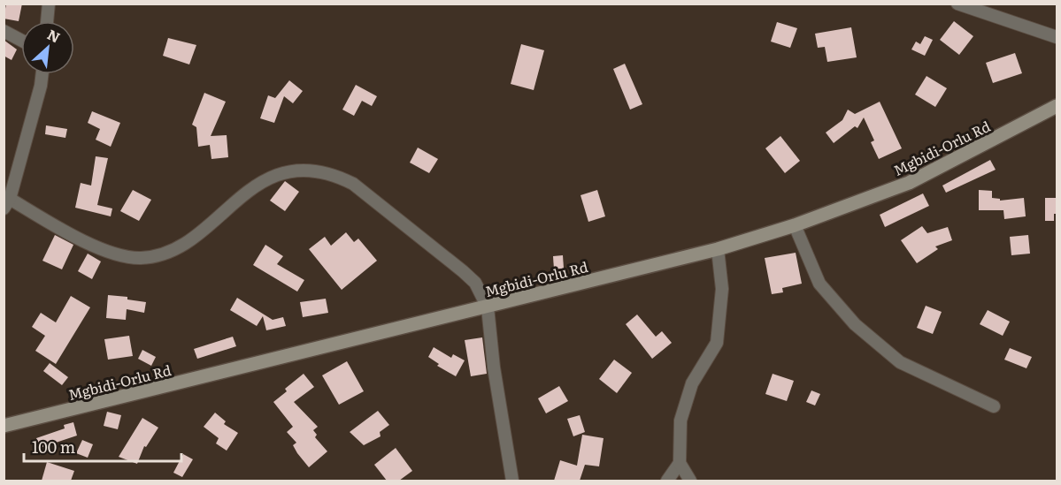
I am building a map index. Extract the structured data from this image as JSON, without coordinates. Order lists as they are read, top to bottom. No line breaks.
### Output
{"streets":{"main road":["Mgbidi-Orlu Rd"]},"scale_bar":"100 m","north":"top right"}
